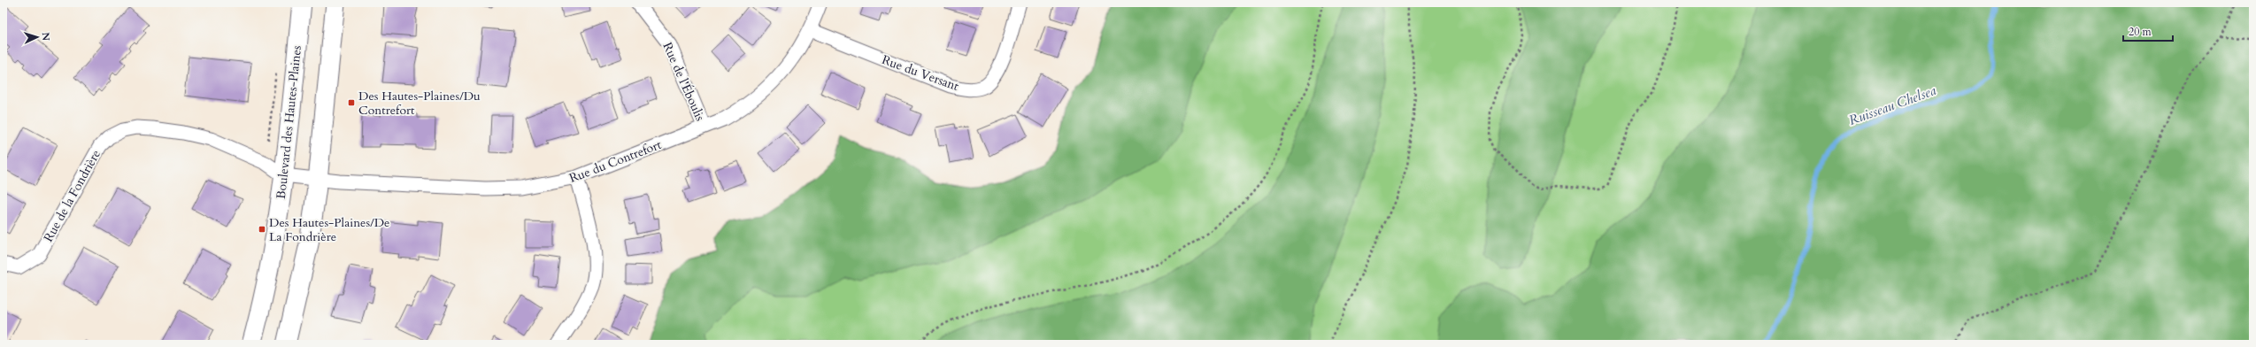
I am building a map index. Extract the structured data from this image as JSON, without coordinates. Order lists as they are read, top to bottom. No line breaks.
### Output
{"streets":{"street":["Rue du Versant","Rue de l'Éboulis","Boulevard des Hautes-Plaines","Rue du Contrefort","Rue de la Fondrière"]},"crossings":[["Rue du Versant","Rue du Contrefort"],["Rue de l'Éboulis","Rue du Contrefort"],["Boulevard des Hautes-Plaines","Rue du Contrefort"],["Boulevard des Hautes-Plaines","Rue de la Fondrière"],["Rue du Contrefort","Rue de la Fondrière"]],"water":["Ruisseau Chelsea"],"places":{"transit":["Des Hautes-Plaines/Du Contrefort","Des Hautes-Plaines/De La Fondrière"]},"scale_bar":"20 m","north":"right"}
